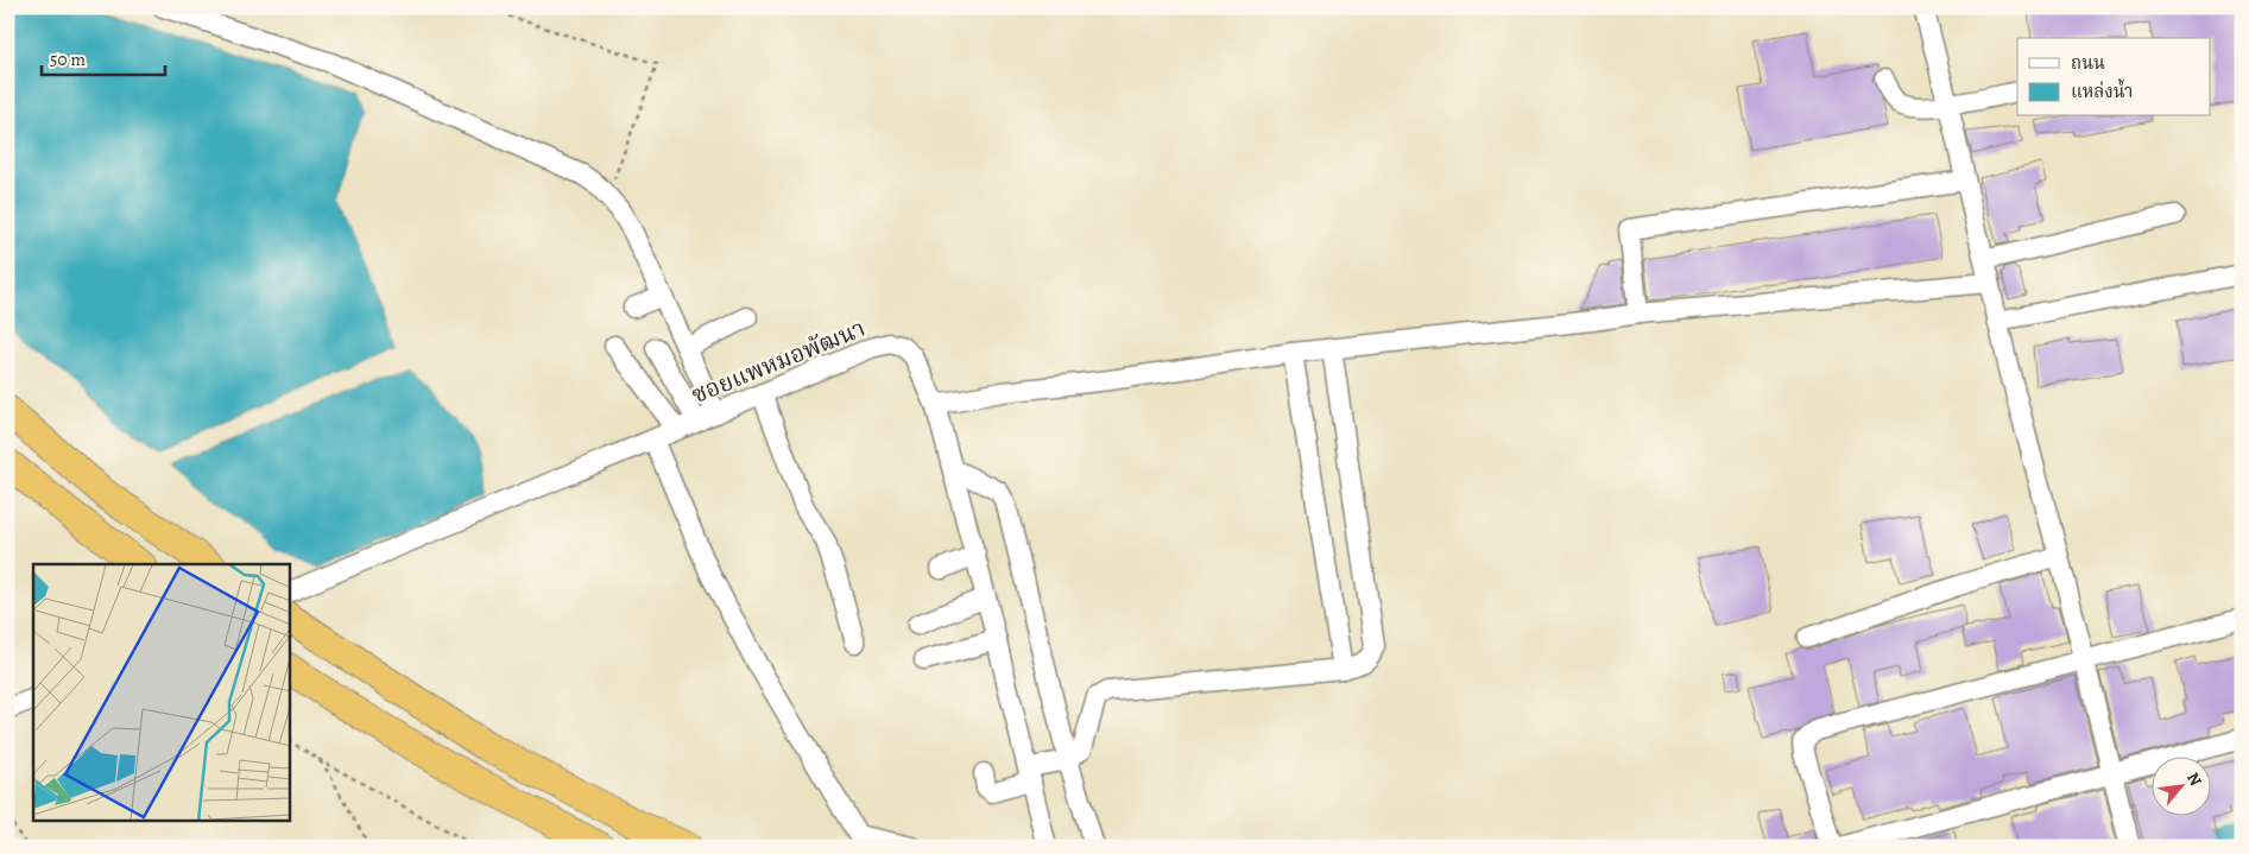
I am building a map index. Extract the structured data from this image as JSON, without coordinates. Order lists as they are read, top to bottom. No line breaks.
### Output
{"streets":{"street":["ซอยแพหมอพัฒนา"]},"legend":["ถนน","แหล่งน้ำ"],"scale_bar":"50 m","north":"top right"}
